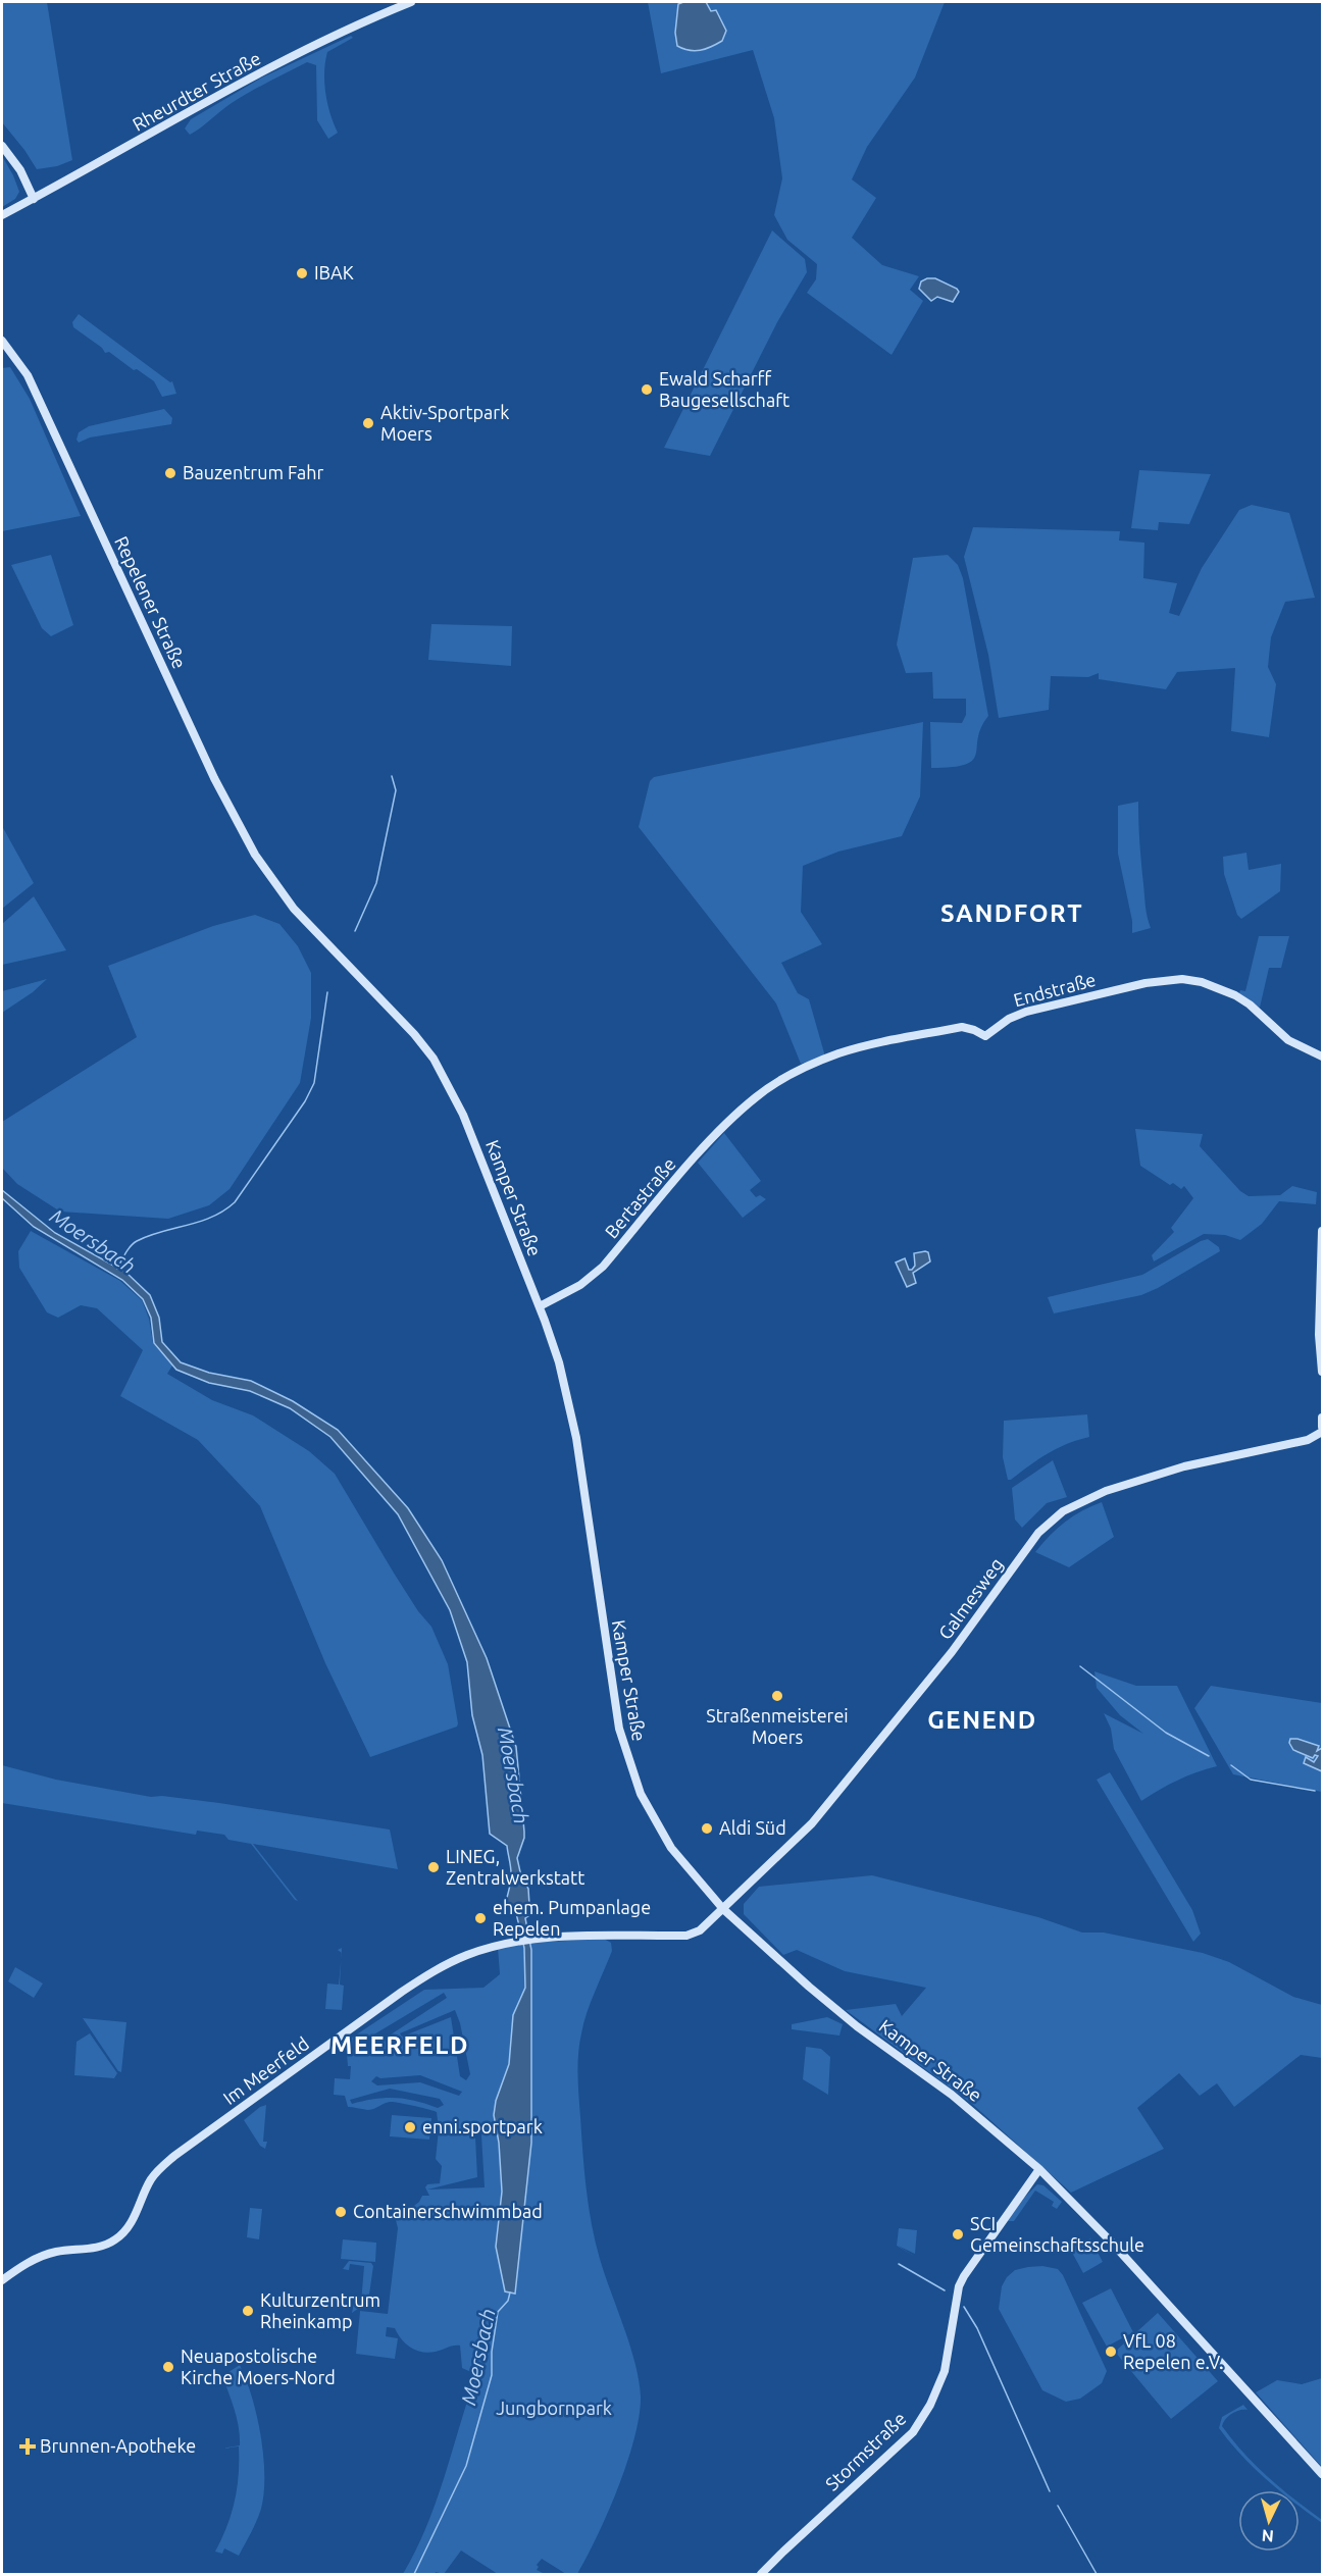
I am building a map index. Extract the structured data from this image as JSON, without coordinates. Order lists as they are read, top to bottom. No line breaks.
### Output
{"streets":{"street":["Rheurdter Straße","Repelener Straße","Endstraße","Kamper Straße","Bertastraße","Galmesweg","Im Meerfeld","Stormstraße"]},"crossings":[["Repelener Straße","Kamper Straße"],["Endstraße","Bertastraße"],["Kamper Straße","Bertastraße"],["Kamper Straße","Galmesweg"],["Kamper Straße","Im Meerfeld"],["Kamper Straße","Stormstraße"],["Galmesweg","Im Meerfeld"]],"districts":["SANDFORT","GENEND","MEERFELD"],"water":["Moersbach"],"parks":["Jungbornpark"],"places":{"other":["IBAK","Ewald Scharff Baugesellschaft","Aktiv-Sportpark Moers","Bauzentrum Fahr","Straßenmeisterei Moers","Aldi Süd","LINEG, Zentralwerkstatt","ehem. Pumpanlage Repelen","enni.sportpark","Containerschwimmbad","SCI Gemeinschaftsschule","Kulturzentrum Rheinkamp","VfL 08 Repelen e.V.","Neuapostolische Kirche Moers-Nord"],"health":["Brunnen-Apotheke"]},"north":"bottom"}
